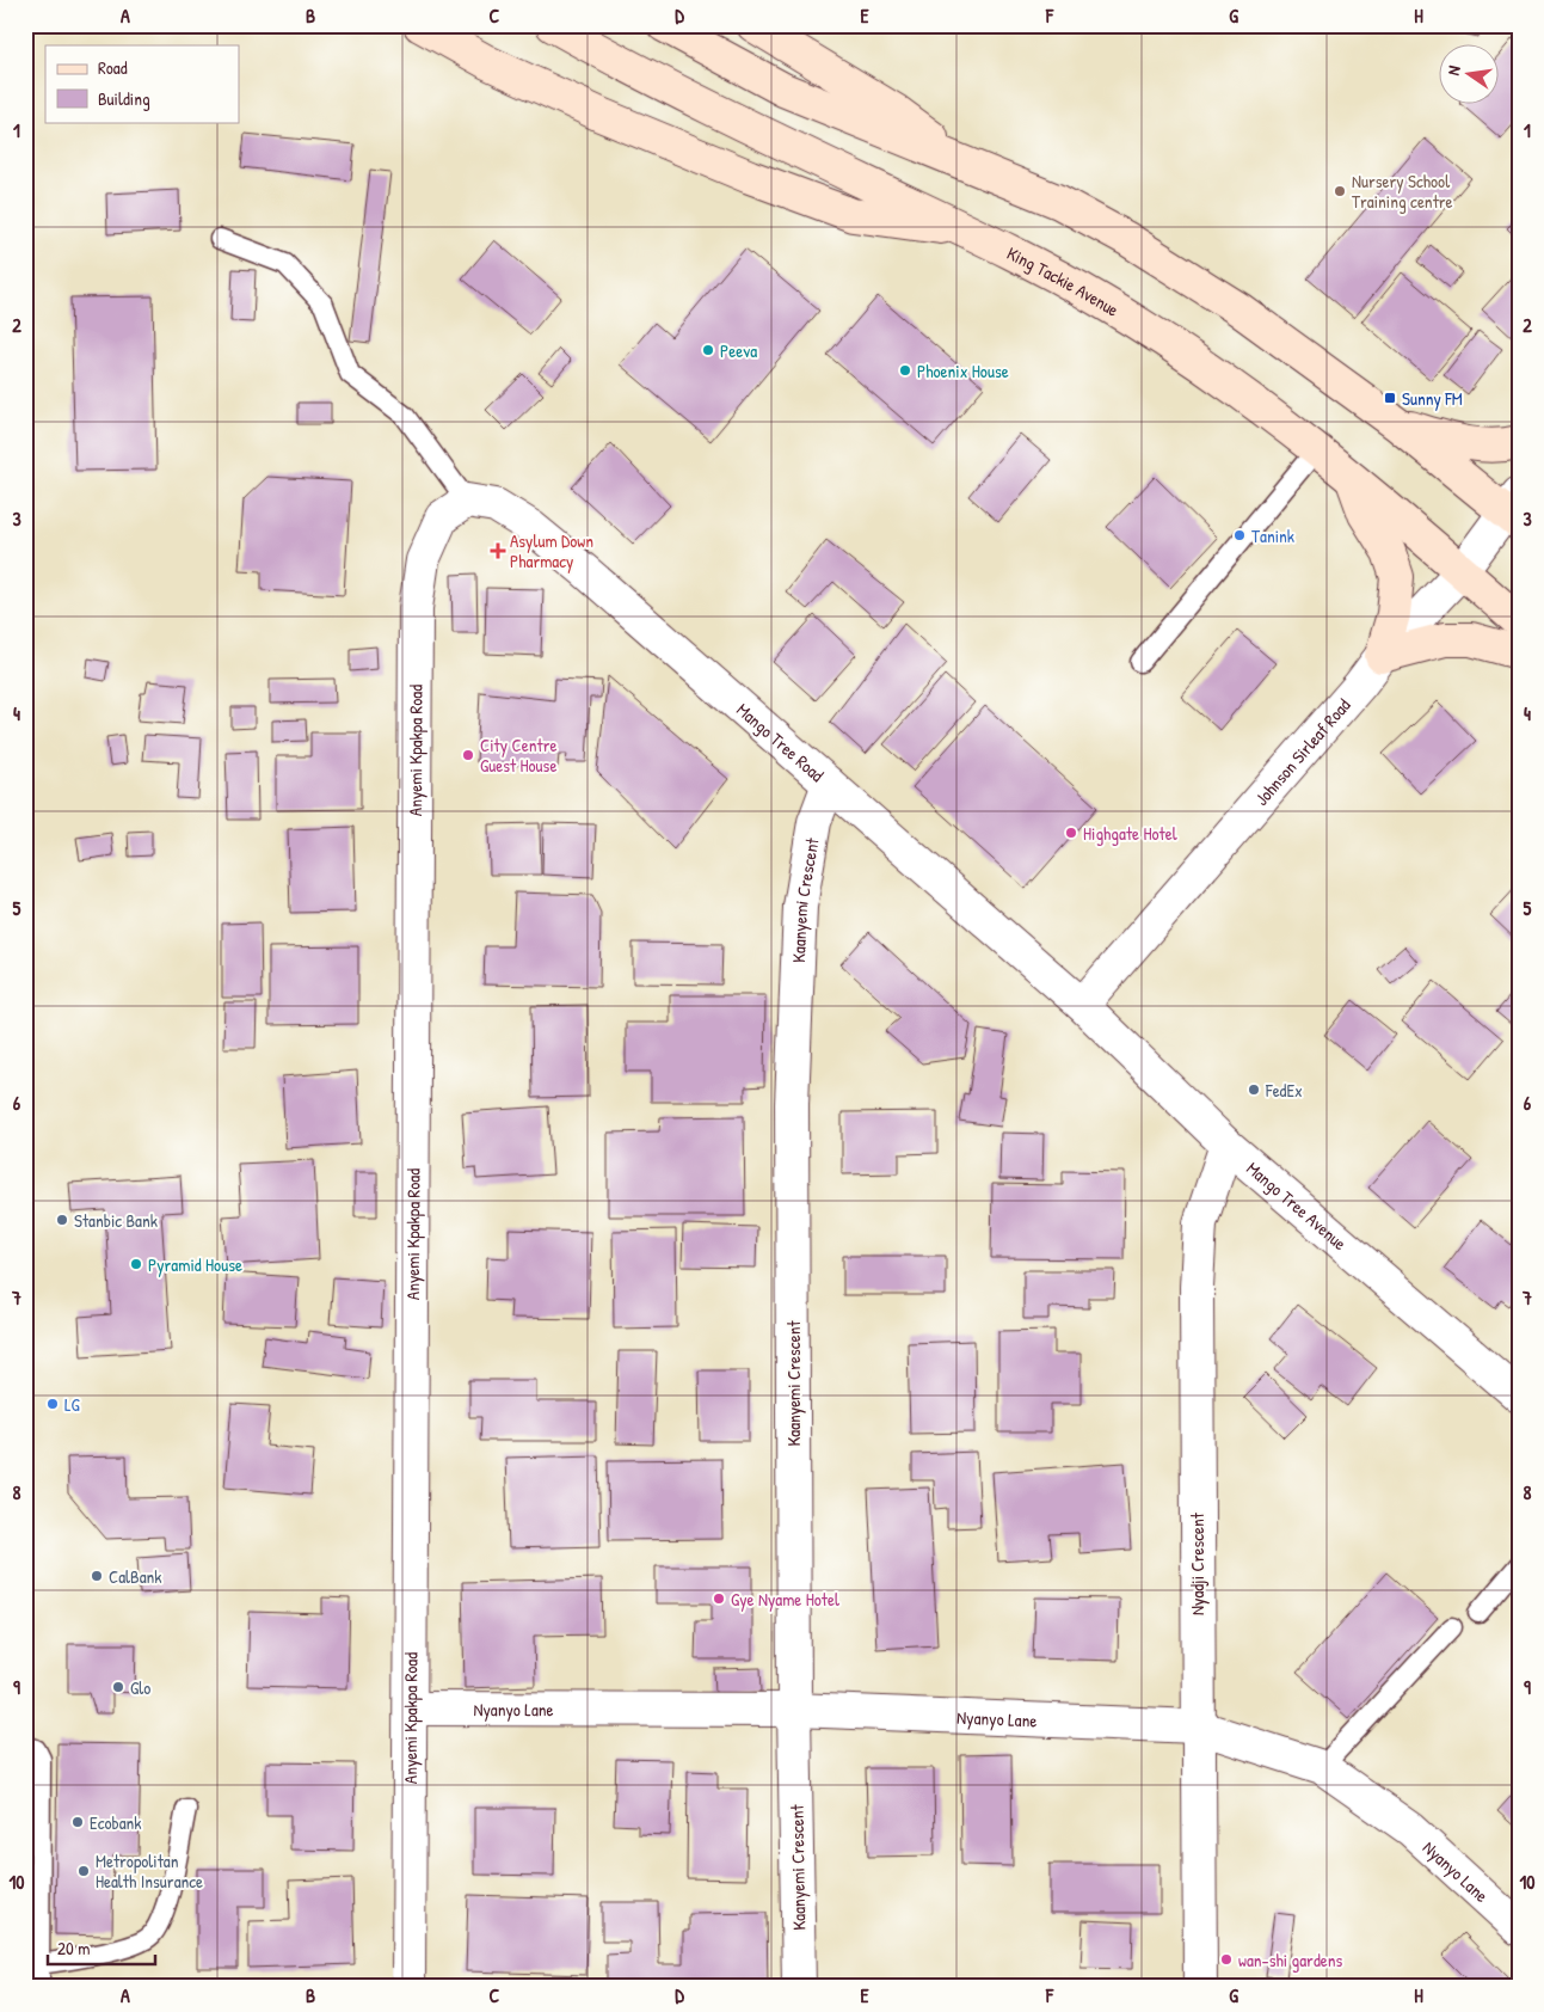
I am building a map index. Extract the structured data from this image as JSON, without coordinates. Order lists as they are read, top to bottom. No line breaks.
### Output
{"streets":{"main road":["King Tackie Avenue"],"street":["Mango Tree Road","Anyemi Kpakpa Road","Johnson Sirleaf Road","Kaanyemi Crescent","Mango Tree Avenue","Nyadji Crescent","Nyanyo Lane"]},"crossings":[["King Tackie Avenue","Johnson Sirleaf Road"],["Mango Tree Road","Anyemi Kpakpa Road"],["Mango Tree Road","Johnson Sirleaf Road"],["Mango Tree Road","Kaanyemi Crescent"],["Mango Tree Road","Mango Tree Avenue"],["Anyemi Kpakpa Road","Nyanyo Lane"],["Johnson Sirleaf Road","Mango Tree Avenue"],["Kaanyemi Crescent","Nyanyo Lane"],["Mango Tree Avenue","Nyadji Crescent"],["Nyadji Crescent","Nyanyo Lane"]],"places":{"other":["Nursery School Training centre","Peeva","Phoenix House","Tanink","City Centre Guest House","Highgate Hotel","FedEx","Stanbic Bank","Pyramid House","LG","CalBank","Gye Nyame Hotel","Glo","Ecobank","Metropolitan Health Insurance","wan-shi gardens"],"transit":["Sunny FM"],"health":["Asylum Down Pharmacy"]},"legend":["Road","Building"],"scale_bar":"20 m","north":"left","grid":{"columns":["A","B","C","D","E","F","G","H"],"rows":["1","2","3","4","5","6","7","8","9","10"]}}
